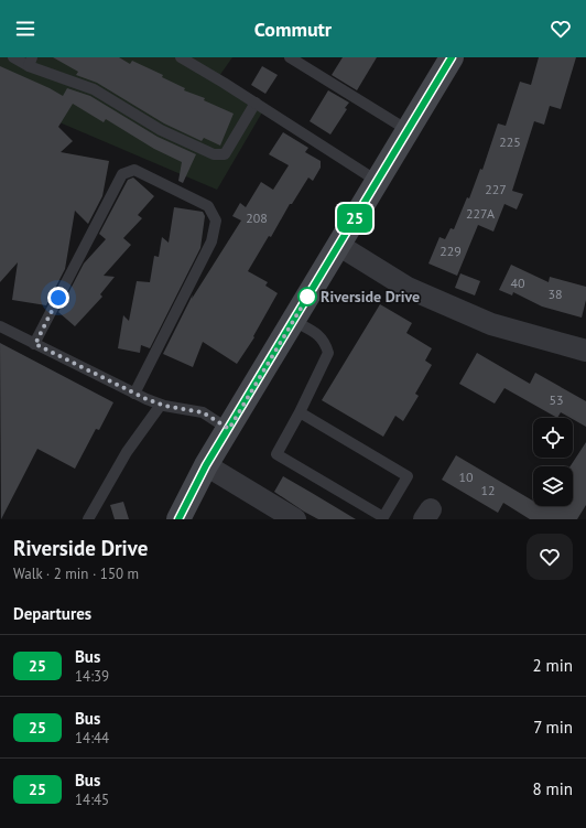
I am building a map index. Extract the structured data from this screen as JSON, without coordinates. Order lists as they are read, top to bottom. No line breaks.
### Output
{"places":["Riverside Drive"],"lines":["bus line 25"],"house_numbers":["225","227","227A","208","229","40","38","53","10","12"],"page":{"header":"Commutr","on_map":"25","heading":[["Riverside Drive","Walk · 2 min · 150 m"],"Departures"],"list":[{"mark":"25","name":"Bus","note":"14:39","value":"2 min"},{"mark":"25","name":"Bus","note":"14:44","value":"7 min"},{"mark":"25","name":"Bus","note":"14:45","value":"8 min"}]}}
